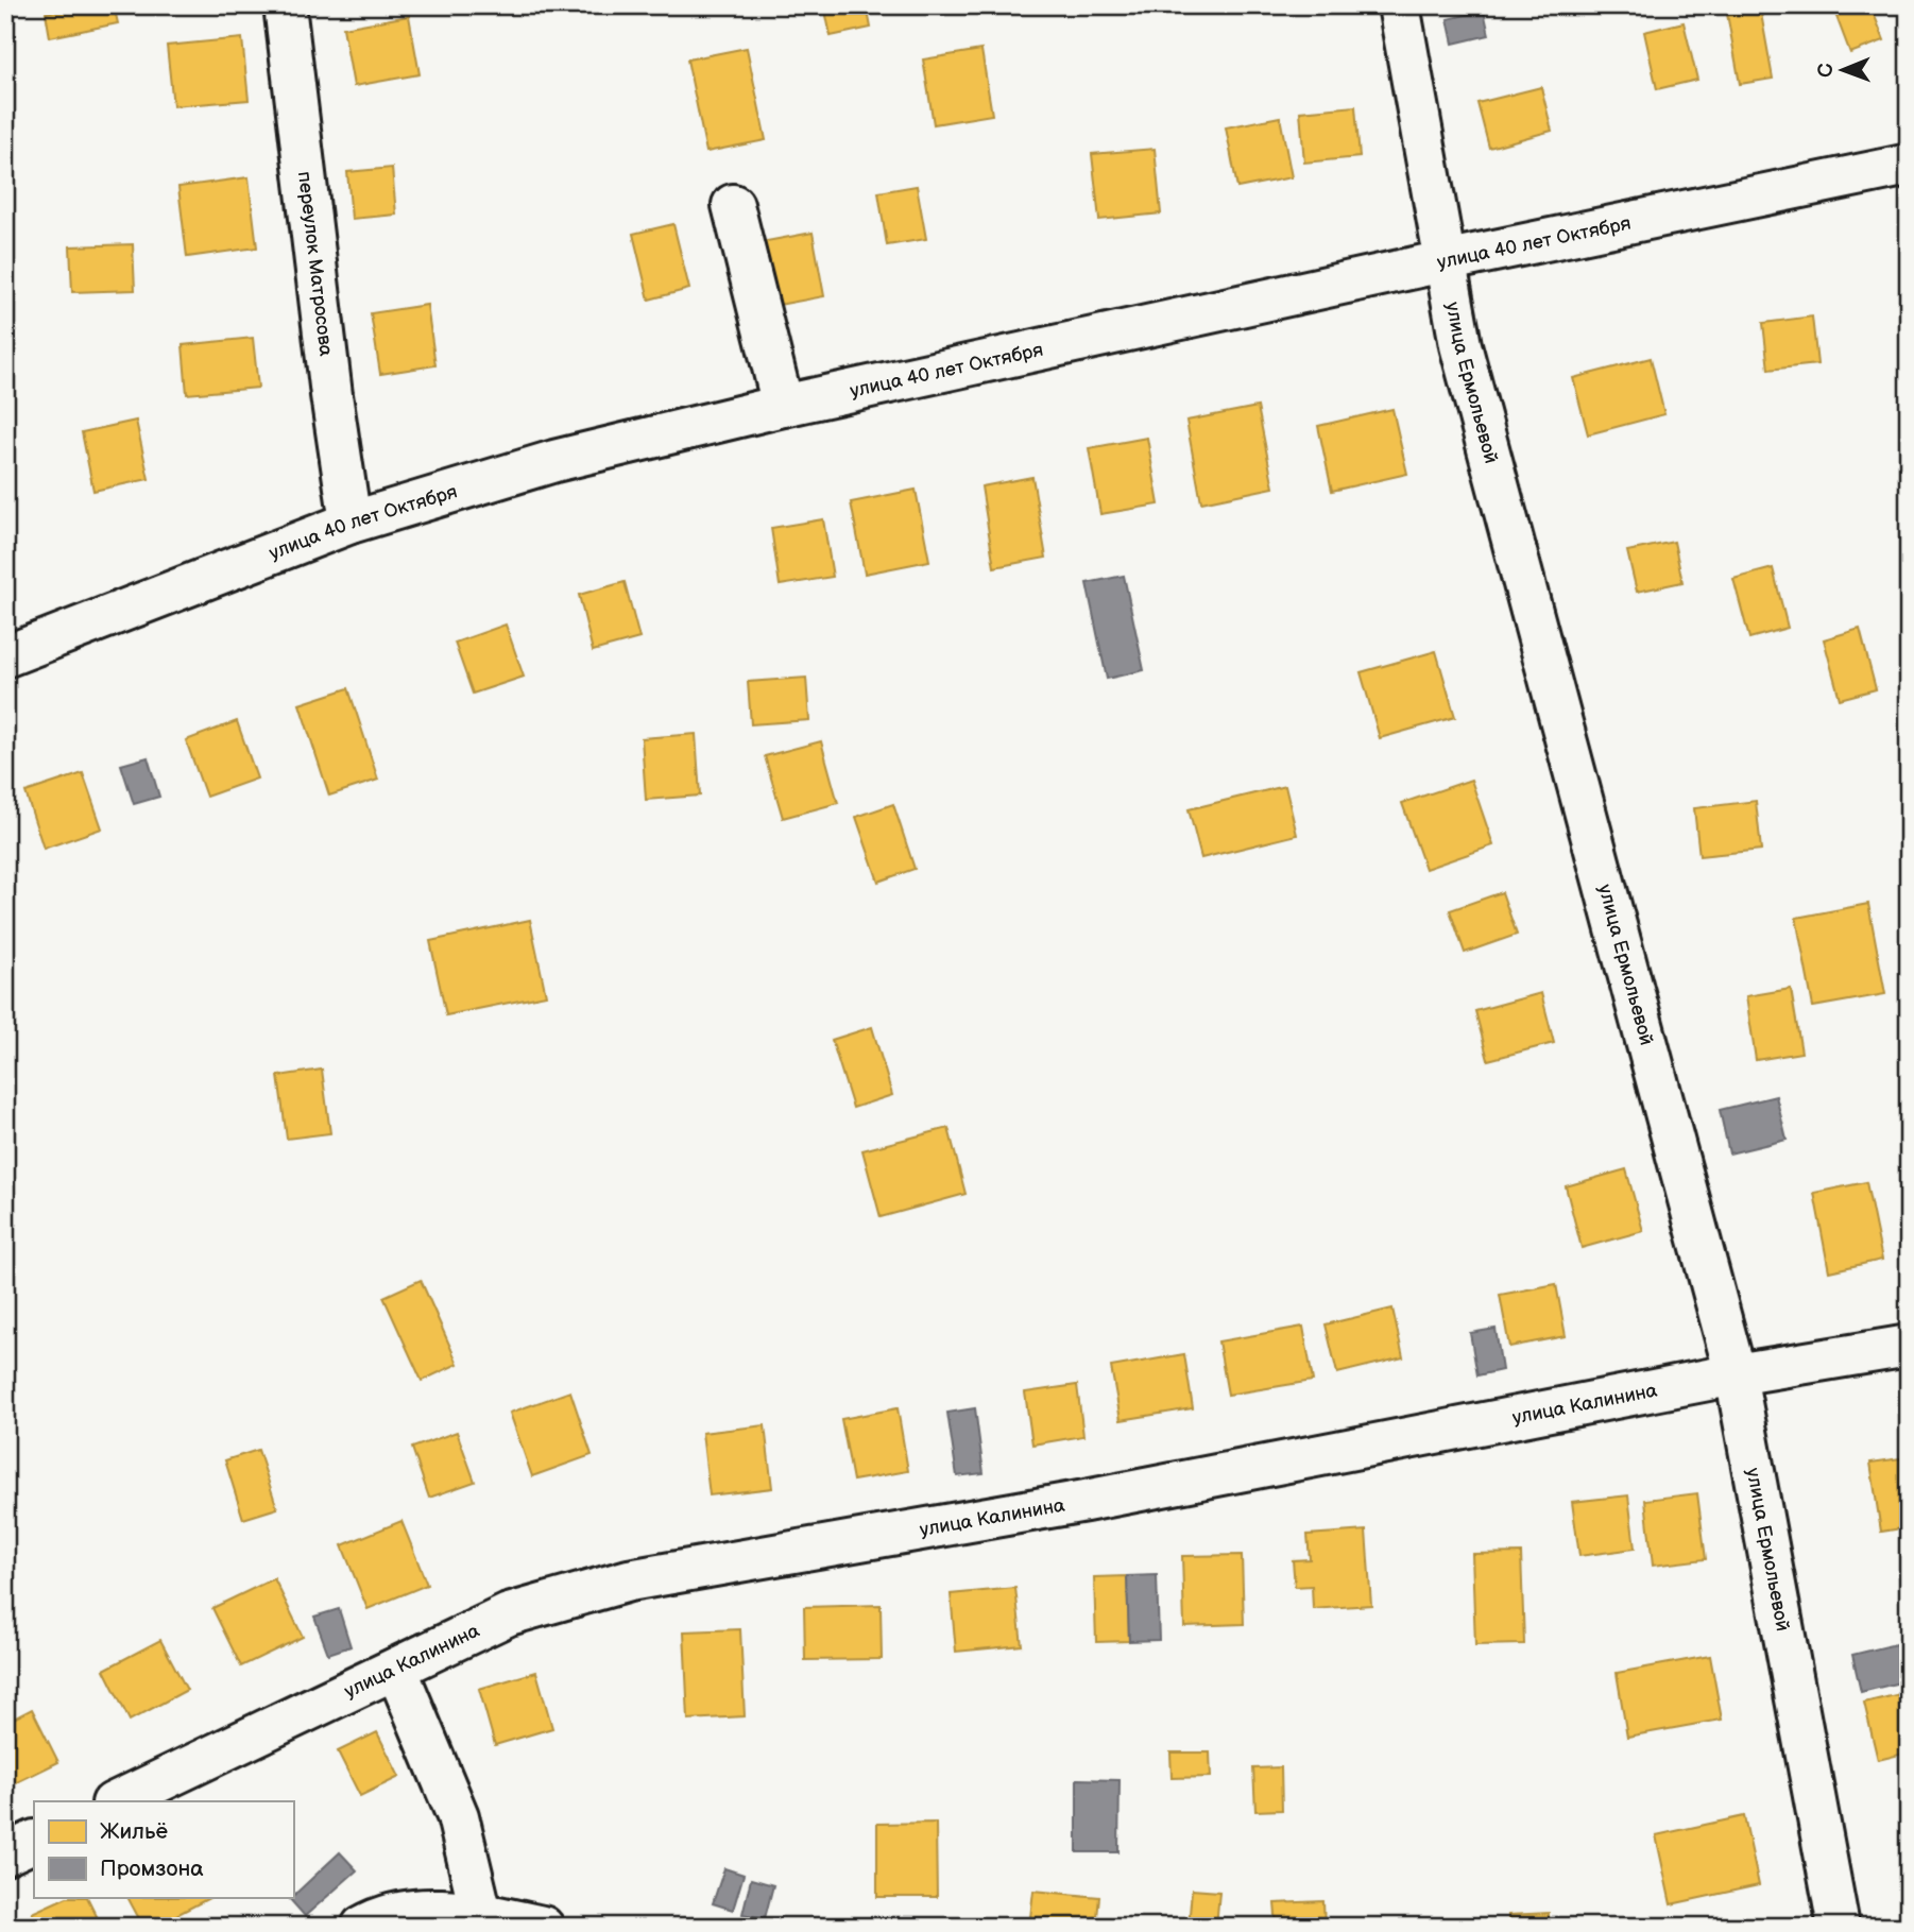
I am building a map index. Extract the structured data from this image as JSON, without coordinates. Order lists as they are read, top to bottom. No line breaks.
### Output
{"streets":{"street":["улица 40 лет Октября","переулок Матросова","улица Ермольевой","улица Калинина"]},"crossings":[["улица 40 лет Октября","переулок Матросова"],["улица 40 лет Октября","улица Ермольевой"],["улица Ермольевой","улица Калинина"]],"legend":["Жильё","Промзона"],"north":"left"}
